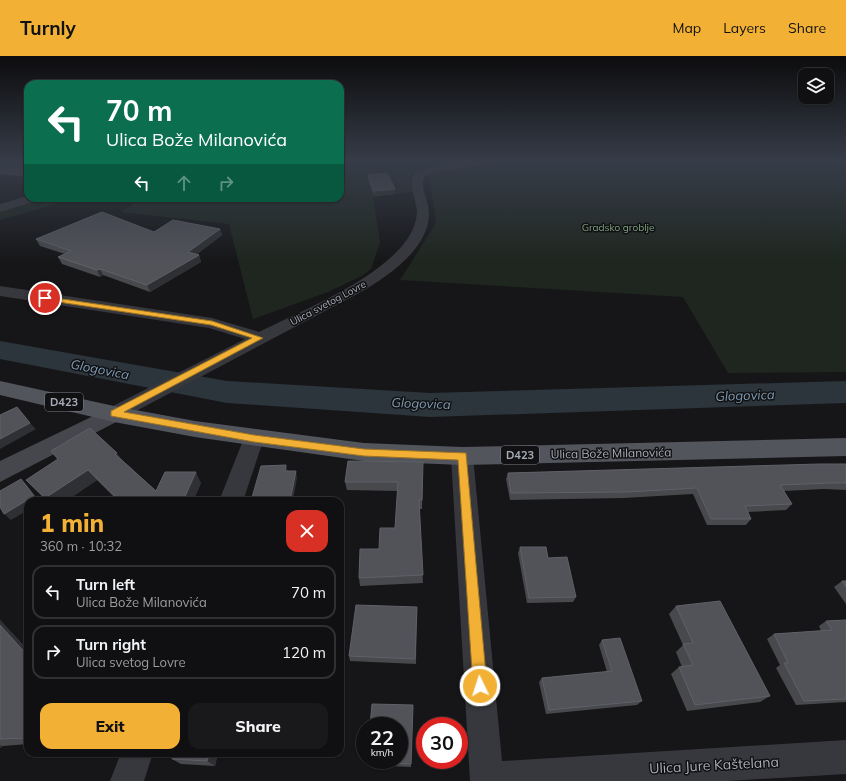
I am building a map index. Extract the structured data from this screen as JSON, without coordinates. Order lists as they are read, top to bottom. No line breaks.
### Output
{"streets":{"main road":["D423","Ulica Bože Milanovića"],"street":["Ulica svetog Lovre","Ulica Jure Kaštelana"]},"crossings":[["Ulica svetog Lovre","D423"],["Ulica svetog Lovre","Ulica Bože Milanovića"],["D423","Ulica Bože Milanovića"]],"water":["Glogovica"],"parks":["Gradsko groblje"],"page":{"header":"Turnly","nav":["Map","Layers","Share"],"turn":["70 m","Ulica Bože Milanovića"],"heading":["1 min","360 m · 10:32"],"list":[{"name":"Turn left","note":"Ulica Bože Milanovića","value":"70 m"},{"name":"Turn right","note":"Ulica svetog Lovre","value":"120 m"}],"buttons":["Exit","Share"],"speed":"22 km/h","limit":"30"}}
